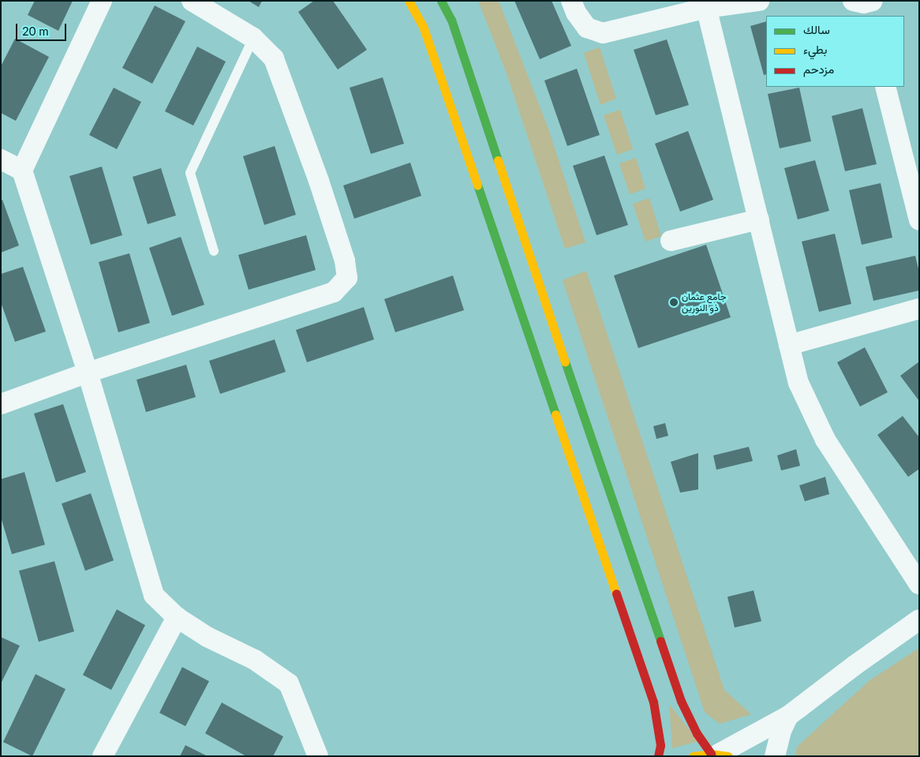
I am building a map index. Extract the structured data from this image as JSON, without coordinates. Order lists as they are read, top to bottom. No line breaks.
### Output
{"places":["جامع عثمان ذو النورين"],"legend":["سالك","بطيء","مزدحم"],"scale_bar":"20 m"}
